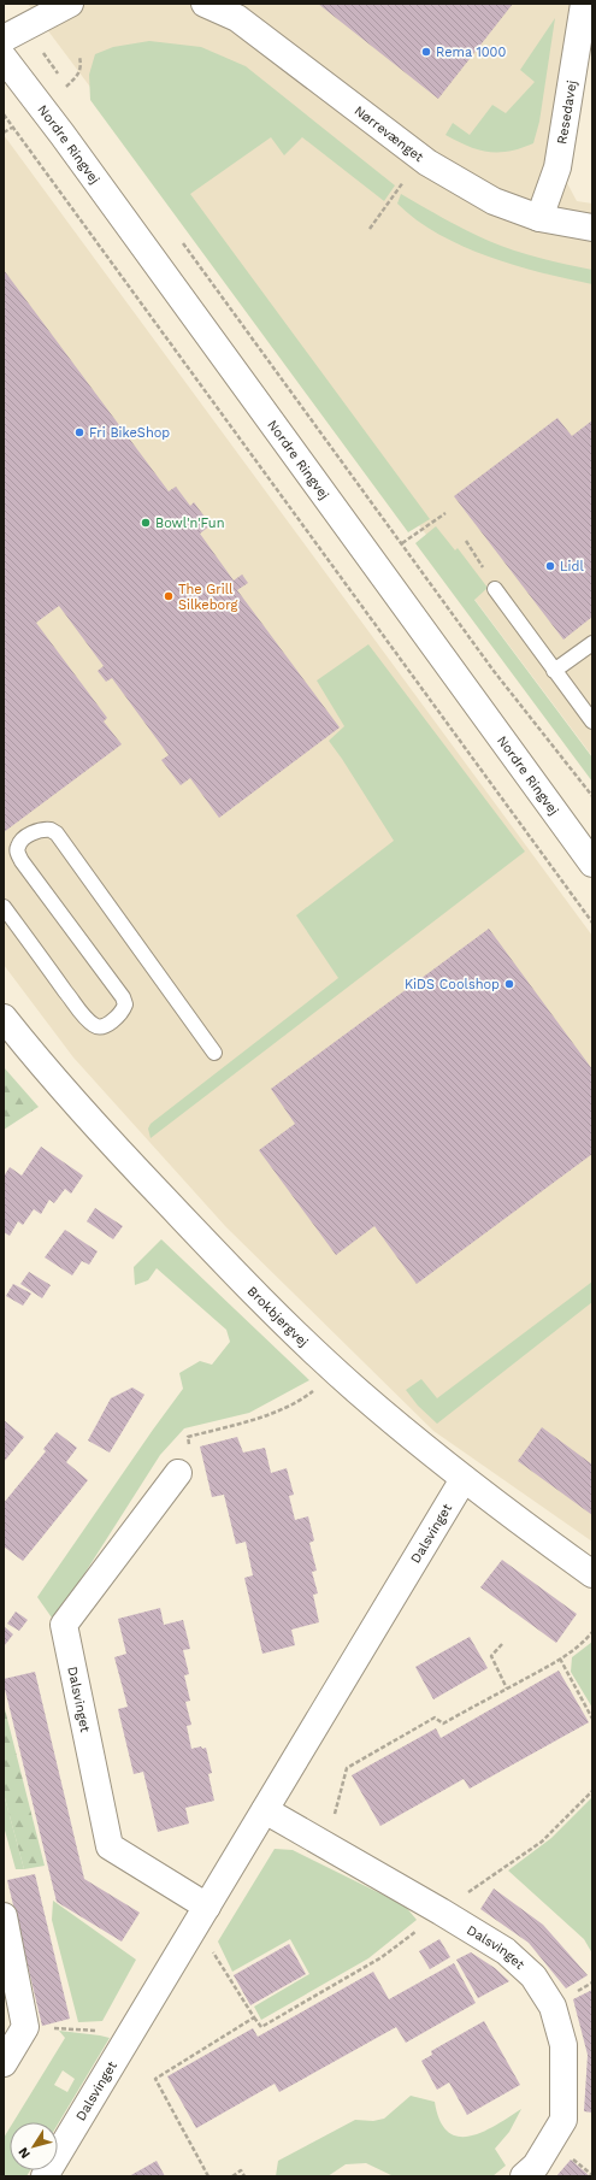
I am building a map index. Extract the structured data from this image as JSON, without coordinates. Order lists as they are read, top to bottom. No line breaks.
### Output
{"streets":{"street":["Resedavej","Nørrevænget","Nordre Ringvej","Brokbjergvej","Dalsvinget"]},"crossings":[["Resedavej","Nørrevænget"],["Brokbjergvej","Dalsvinget"]],"places":["Rema 1000","Fri BikeShop","Bowl'n'Fun","Lidl","The Grill Silkeborg","KiDS Coolshop"],"north":"bottom left"}
